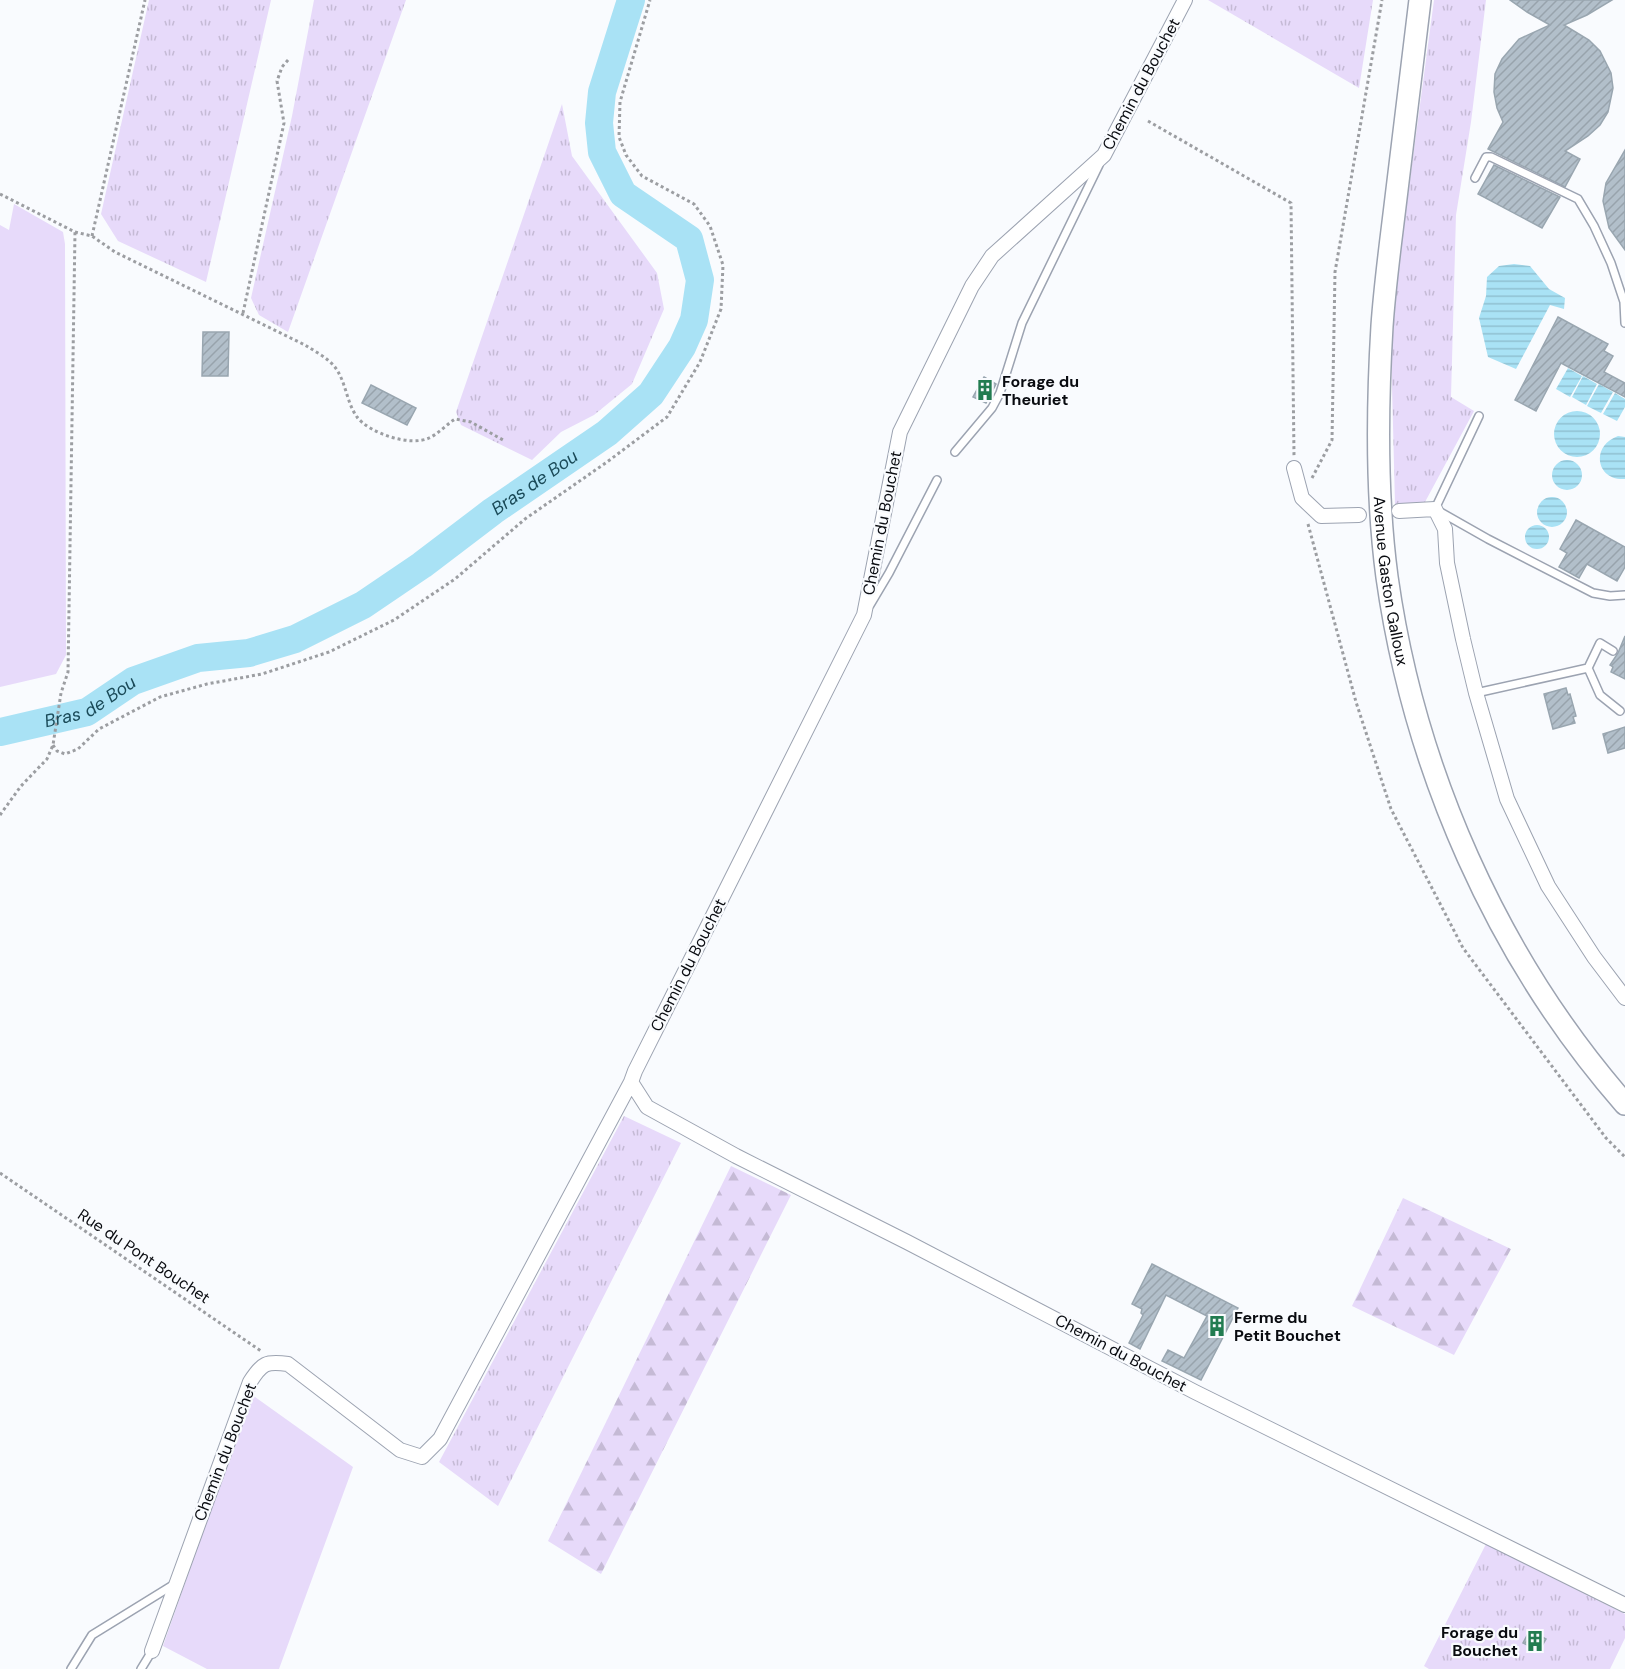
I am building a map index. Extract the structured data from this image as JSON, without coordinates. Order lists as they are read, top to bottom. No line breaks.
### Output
{"streets":{"main road":["Avenue Gaston Galloux"],"street":["Chemin du Bouchet"],"path":["Rue du Pont Bouchet"]},"crossings":[["Chemin du Bouchet","Rue du Pont Bouchet"]],"water":["Bras de Bou"],"places":{"building":["Forage du Theuriet","Ferme du Petit Bouchet","Forage du Bouchet"]}}
